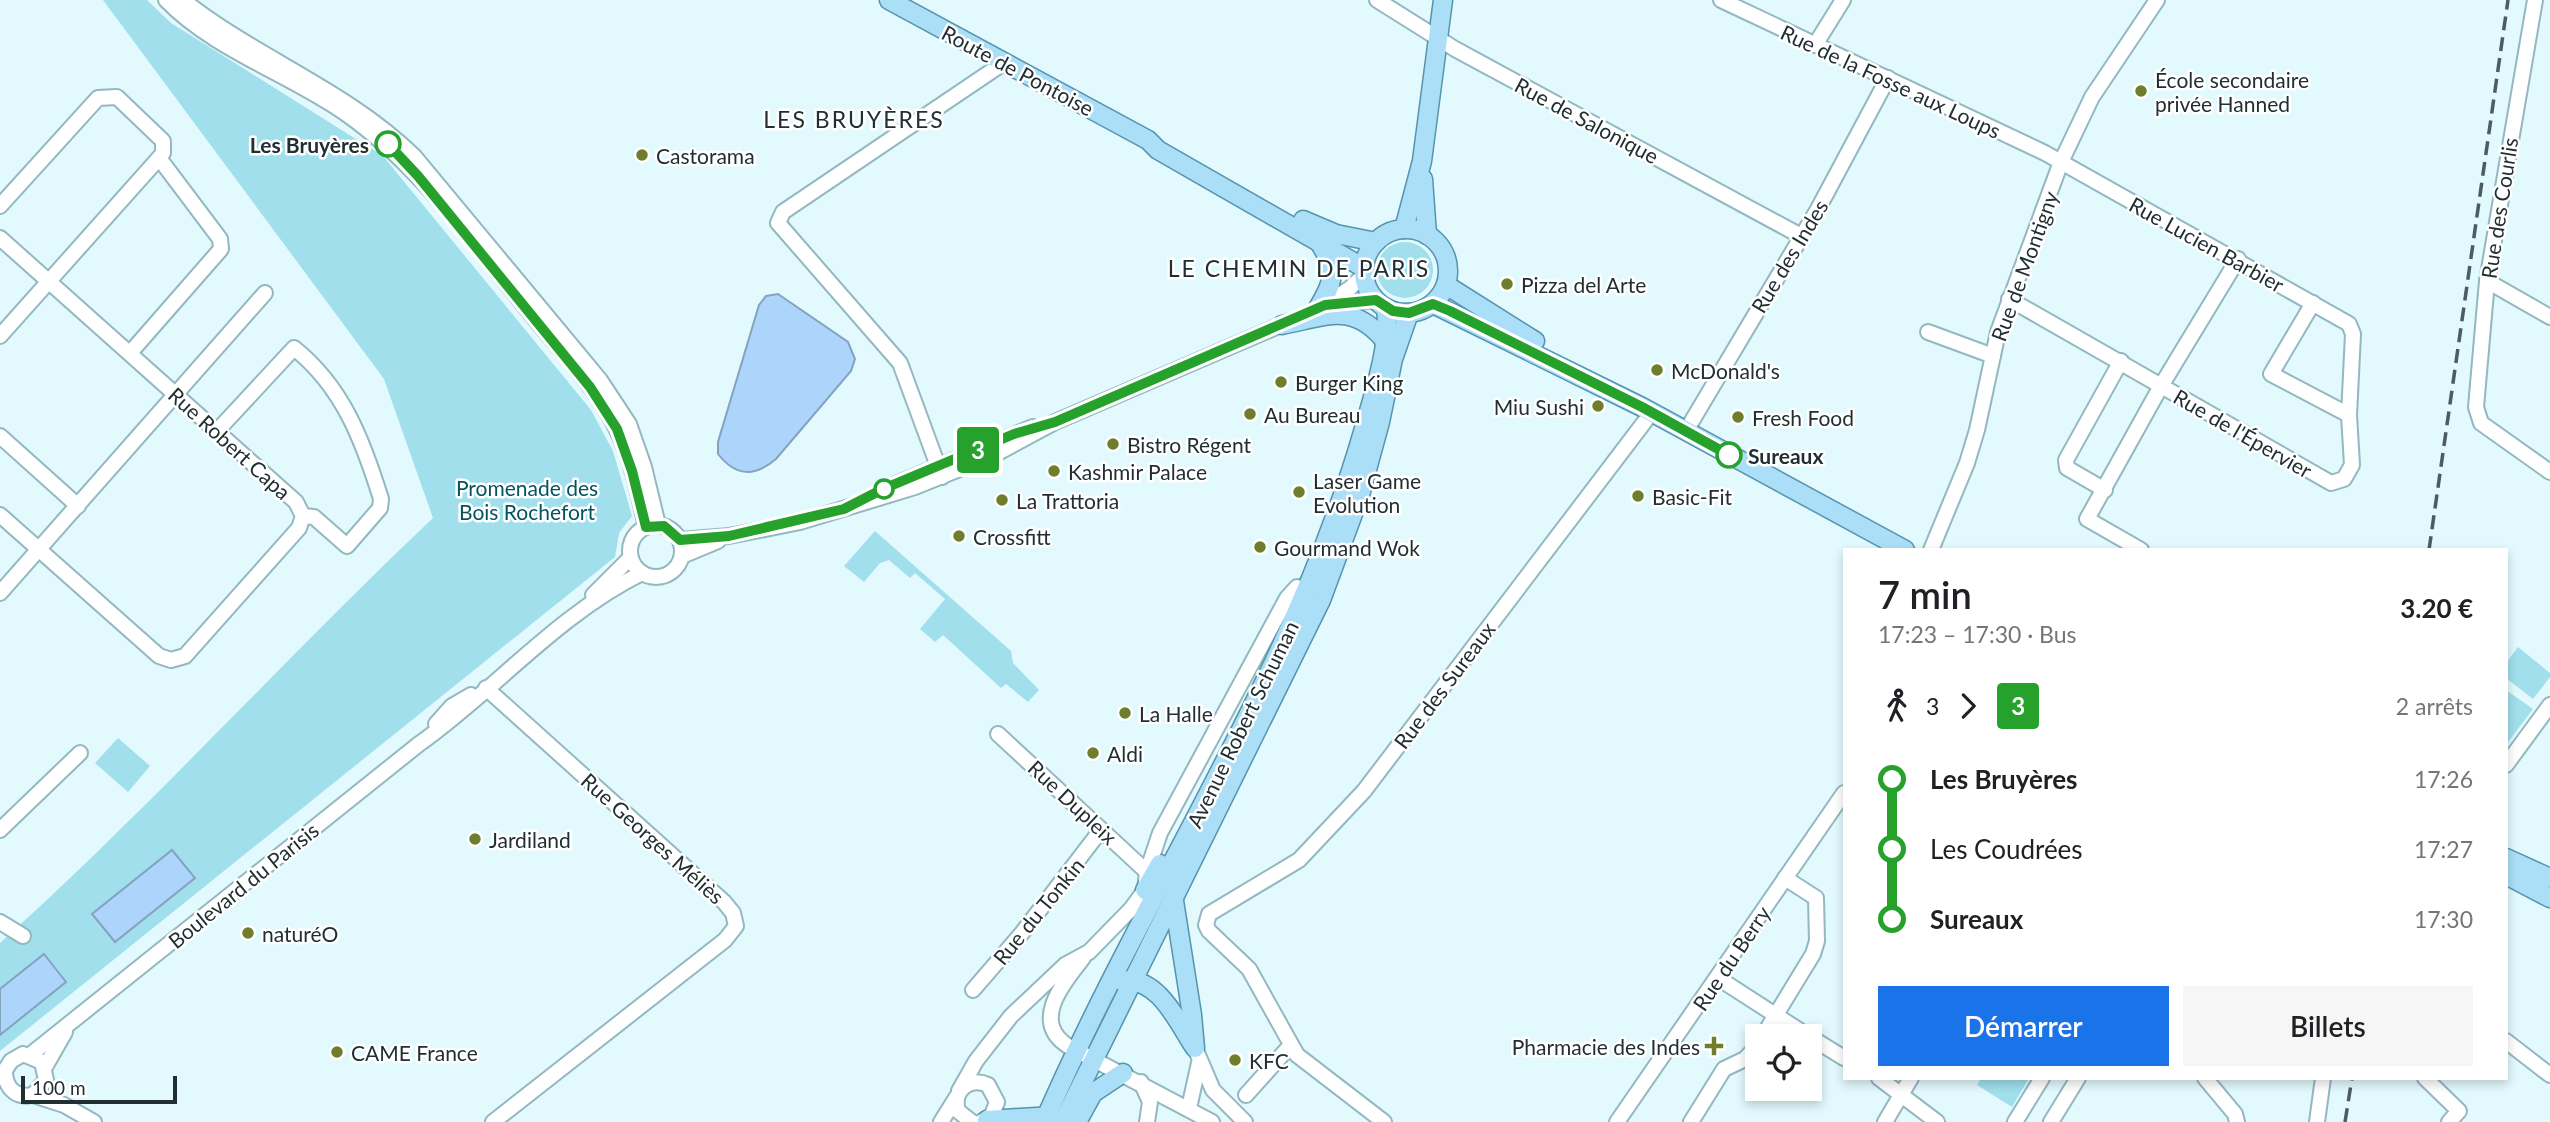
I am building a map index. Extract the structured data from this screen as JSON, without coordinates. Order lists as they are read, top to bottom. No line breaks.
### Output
{"streets":{"main road":["Route de Pontoise","Avenue Robert Schuman"],"street":["Rue de la Fosse aux Loups","Rue de Salonique","Rue des Courlis","Rue Lucien Barbier","Rue des Indes","Rue de Montigny","Rue de l'Épervier","Rue Robert Capa","Rue des Sureaux","Rue Dupleix","Rue Georges Méliès","Boulevard du Parisis","Rue du Tonkin","Rue du Berry"]},"crossings":[["Route de Pontoise","Avenue Robert Schuman"],["Rue de la Fosse aux Loups","Rue Lucien Barbier"],["Rue de la Fosse aux Loups","Rue des Indes"],["Rue de la Fosse aux Loups","Rue de Montigny"],["Rue de Salonique","Rue des Indes"],["Rue Lucien Barbier","Rue de Montigny"],["Rue Lucien Barbier","Rue de l'Épervier"],["Rue de Montigny","Rue de l'Épervier"],["Rue Dupleix","Rue du Tonkin"],["Rue Georges Méliès","Boulevard du Parisis"]],"districts":["LES BRUYÈRES","LE CHEMIN DE PARIS"],"parks":["Promenade des Bois Rochefort"],"places":{"other":["École secondaire privée Hanned","Les Bruyères","Castorama","Pizza del Arte","McDonald's","Burger King","Miu Sushi","Au Bureau","Fresh Food","Bistro Régent","Sureaux","Kashmir Palace","Laser Game Evolution","Basic-Fit","La Trattoria","Crossfitt","Gourmand Wok","La Halle","Aldi","Jardiland","naturéO","CAME France","KFC"],"health":["Pharmacie des Indes"]},"lines":["bus line 3"],"scale_bar":"100 m","page":{"on_map":"3","heading":["7 min","17:23 – 17:30 · Bus","3.20 €"],"legs":["3","3","2 arrêts"],"list":[{"name":"Les Bruyères","value":"17:26"},{"name":"Les Coudrées","value":"17:27"},{"name":"Sureaux","value":"17:30"}],"buttons":["Démarrer","Billets"],"scale":"100 m"}}
